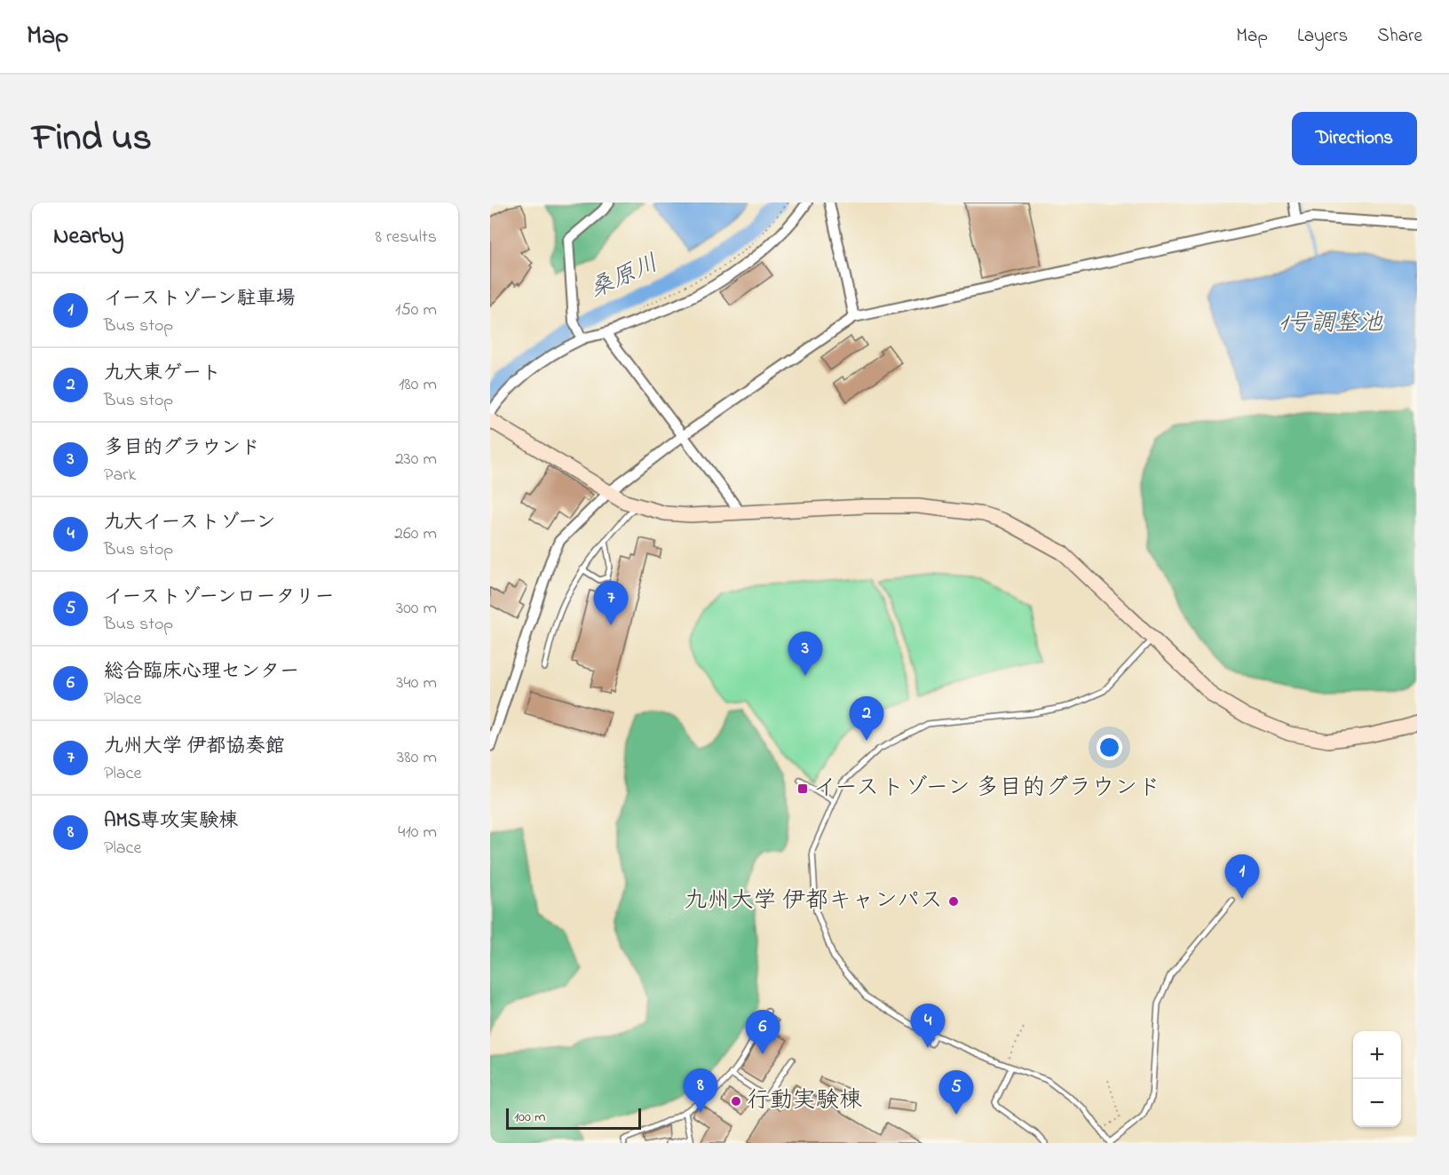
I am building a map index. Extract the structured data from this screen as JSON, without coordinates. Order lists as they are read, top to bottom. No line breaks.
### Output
{"water":["桑原川","1号調整池"],"places":{"transit":["イーストゾーン 多目的グラウンド"],"other":["九州大学 伊都キャンパス","行動実験棟"]},"scale_bar":"100 m","page":{"header":"Map","nav":["Map","Layers","Share"],"title":"Find us","buttons":"Directions","heading":["Nearby","8 results"],"list":[{"mark":"1","name":"イーストゾーン駐車場","note":"Bus stop","value":"150 m"},{"mark":"2","name":"九大東ゲート","note":"Bus stop","value":"180 m"},{"mark":"3","name":"多目的グラウンド","note":"Park","value":"230 m"},{"mark":"4","name":"九大イーストゾーン","note":"Bus stop","value":"260 m"},{"mark":"5","name":"イーストゾーンロータリー","note":"Bus stop","value":"300 m"},{"mark":"6","name":"総合臨床心理センター","note":"Place","value":"340 m"},{"mark":"7","name":"九州大学 伊都協奏館","note":"Place","value":"380 m"},{"mark":"8","name":"AMS専攻実験棟","note":"Place","value":"410 m"}],"pins":["7","3","2","1","4","6","8","5"],"map_buttons":["+","−"],"scale":"100 m"}}
